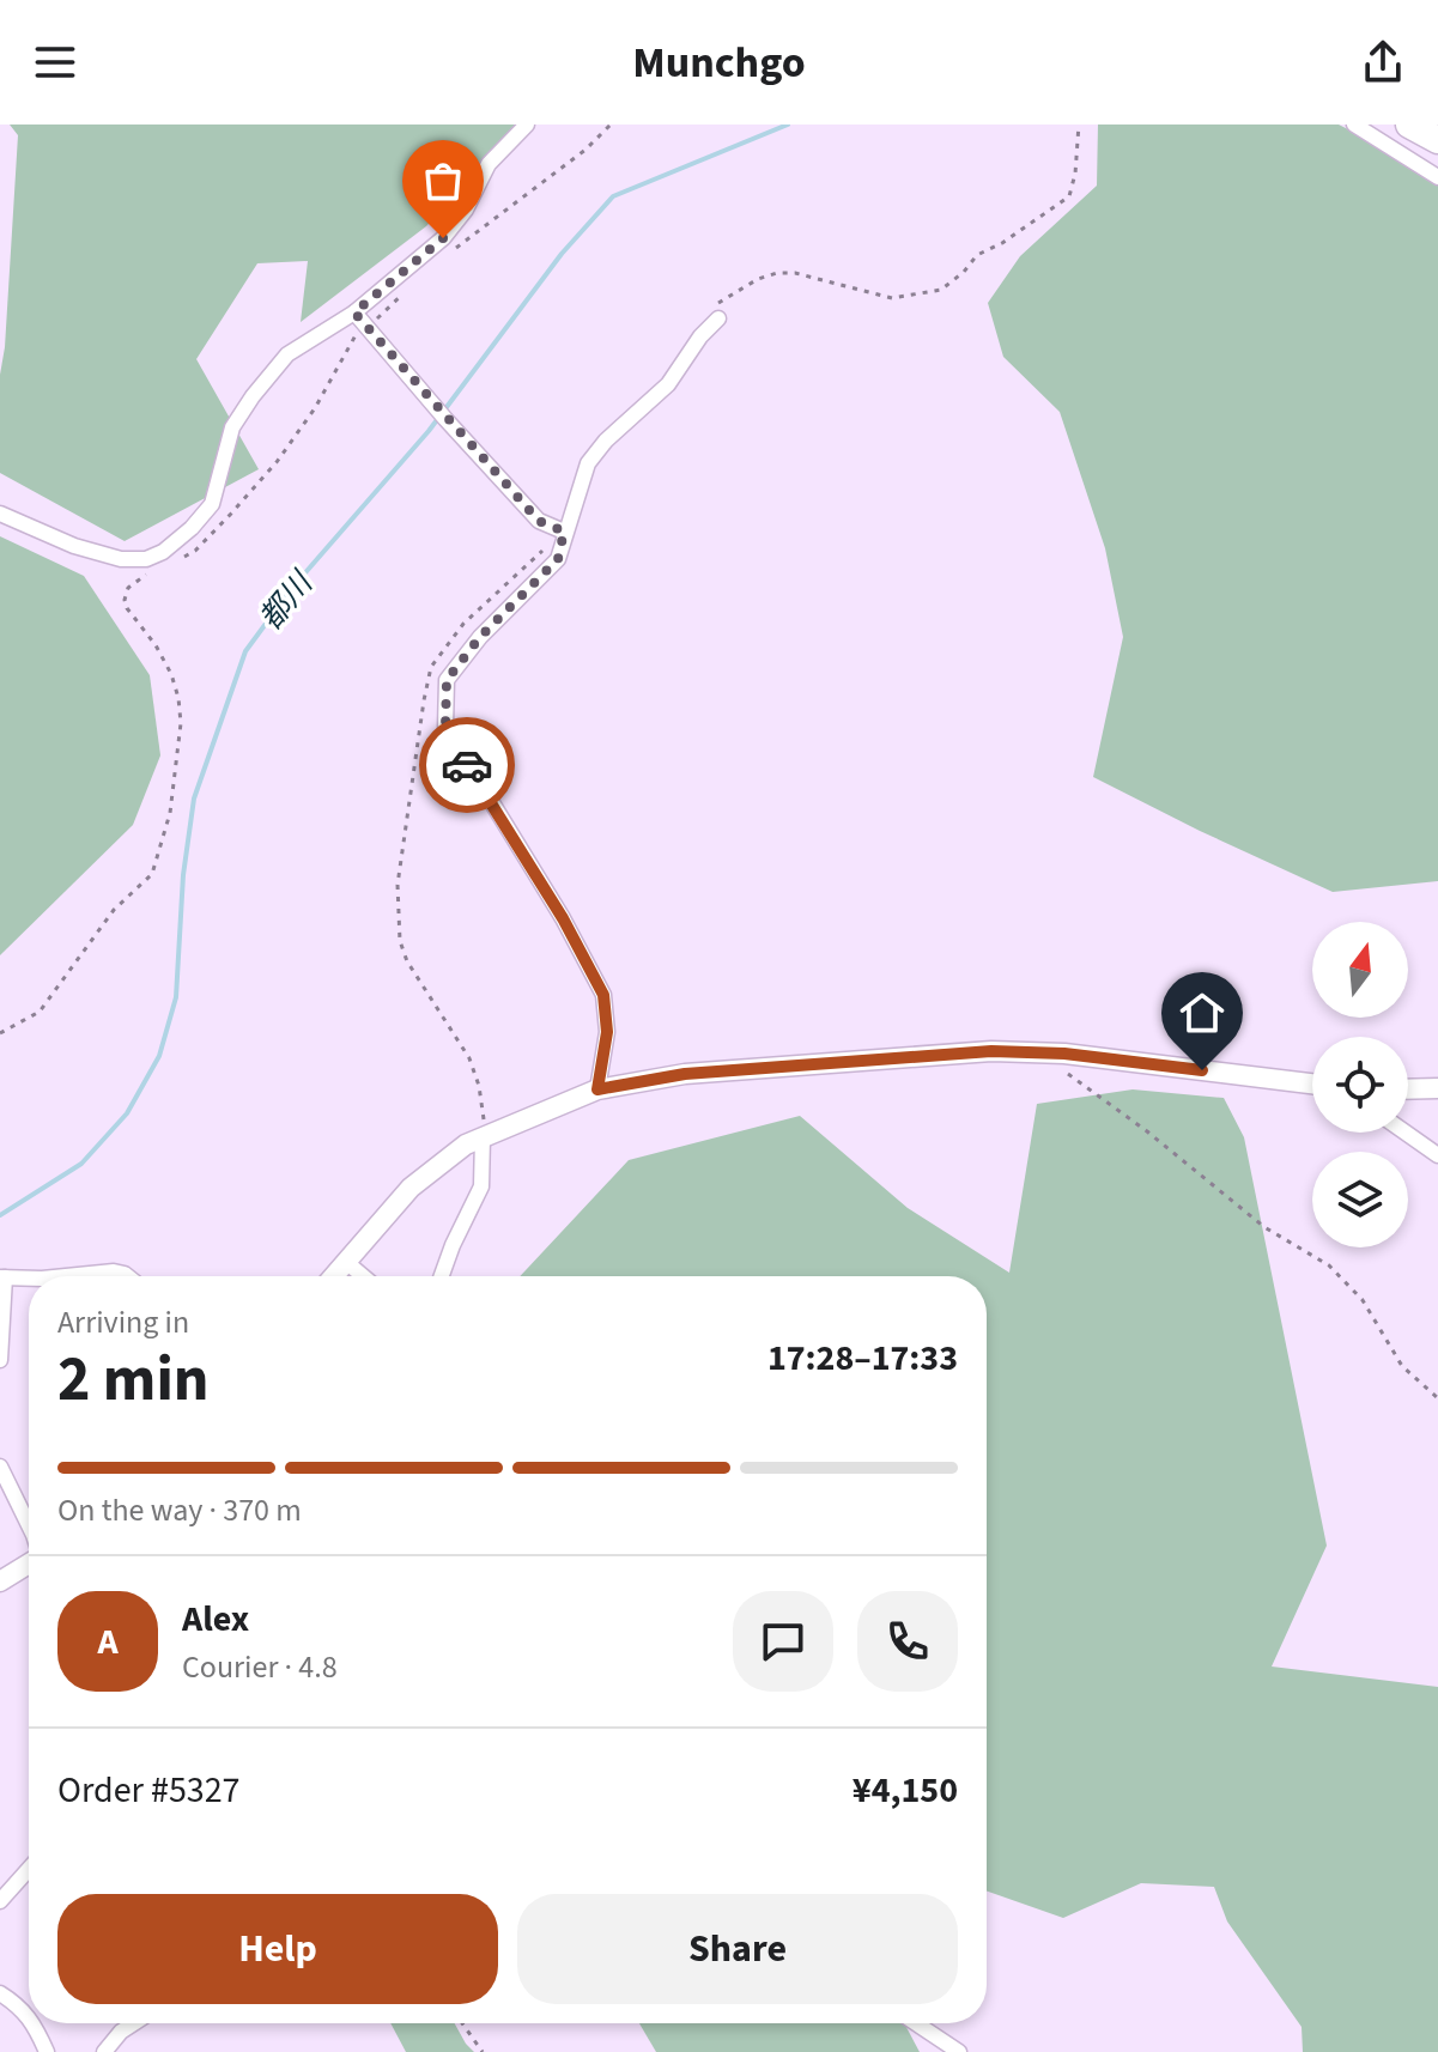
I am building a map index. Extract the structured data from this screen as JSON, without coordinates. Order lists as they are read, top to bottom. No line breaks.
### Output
{"water":["都川"],"north":"top","page":{"header":"Munchgo","heading":["2 min","Arriving in","17:28–17:33"],"panel":["Alex","Courier · 4.8","Order #5327","¥4,150"],"bar":"On the way · 370 m","round":"A","buttons":["Help","Share"]}}
